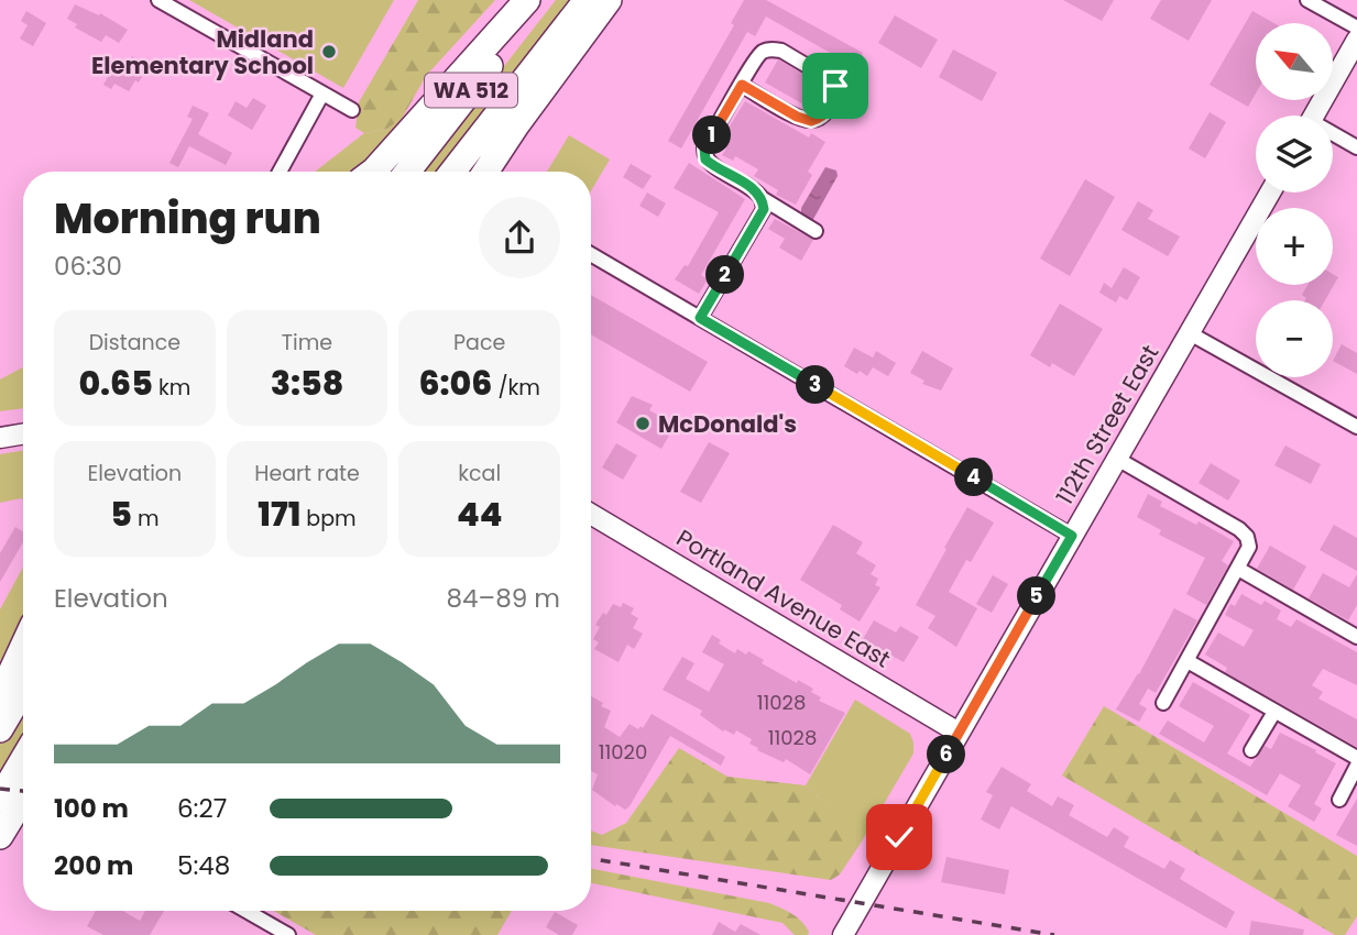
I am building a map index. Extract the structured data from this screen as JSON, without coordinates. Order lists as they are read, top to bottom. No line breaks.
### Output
{"streets":{"highway":["WA 512"],"main road":["112th Street East","Portland Avenue East"]},"crossings":[["112th Street East","Portland Avenue East"]],"places":["Midland Elementary School","McDonald's"],"house_numbers":["11028","11028","11020"],"north":"top left","page":{"map_buttons":["+","−"],"pins":["1","2","3","4","5","6"],"heading":["Morning run","06:30"],"stats":[["Distance","0.65 km"],["Time","3:58"],["Pace","6:06 /km"],["Elevation","5 m"],["Heart rate","171 bpm"],["kcal","44"]],"chart":["Elevation","84–89 m"],"list":[{"name":"100 m","note":"6:27"},{"name":"200 m","note":"5:48"}]}}
